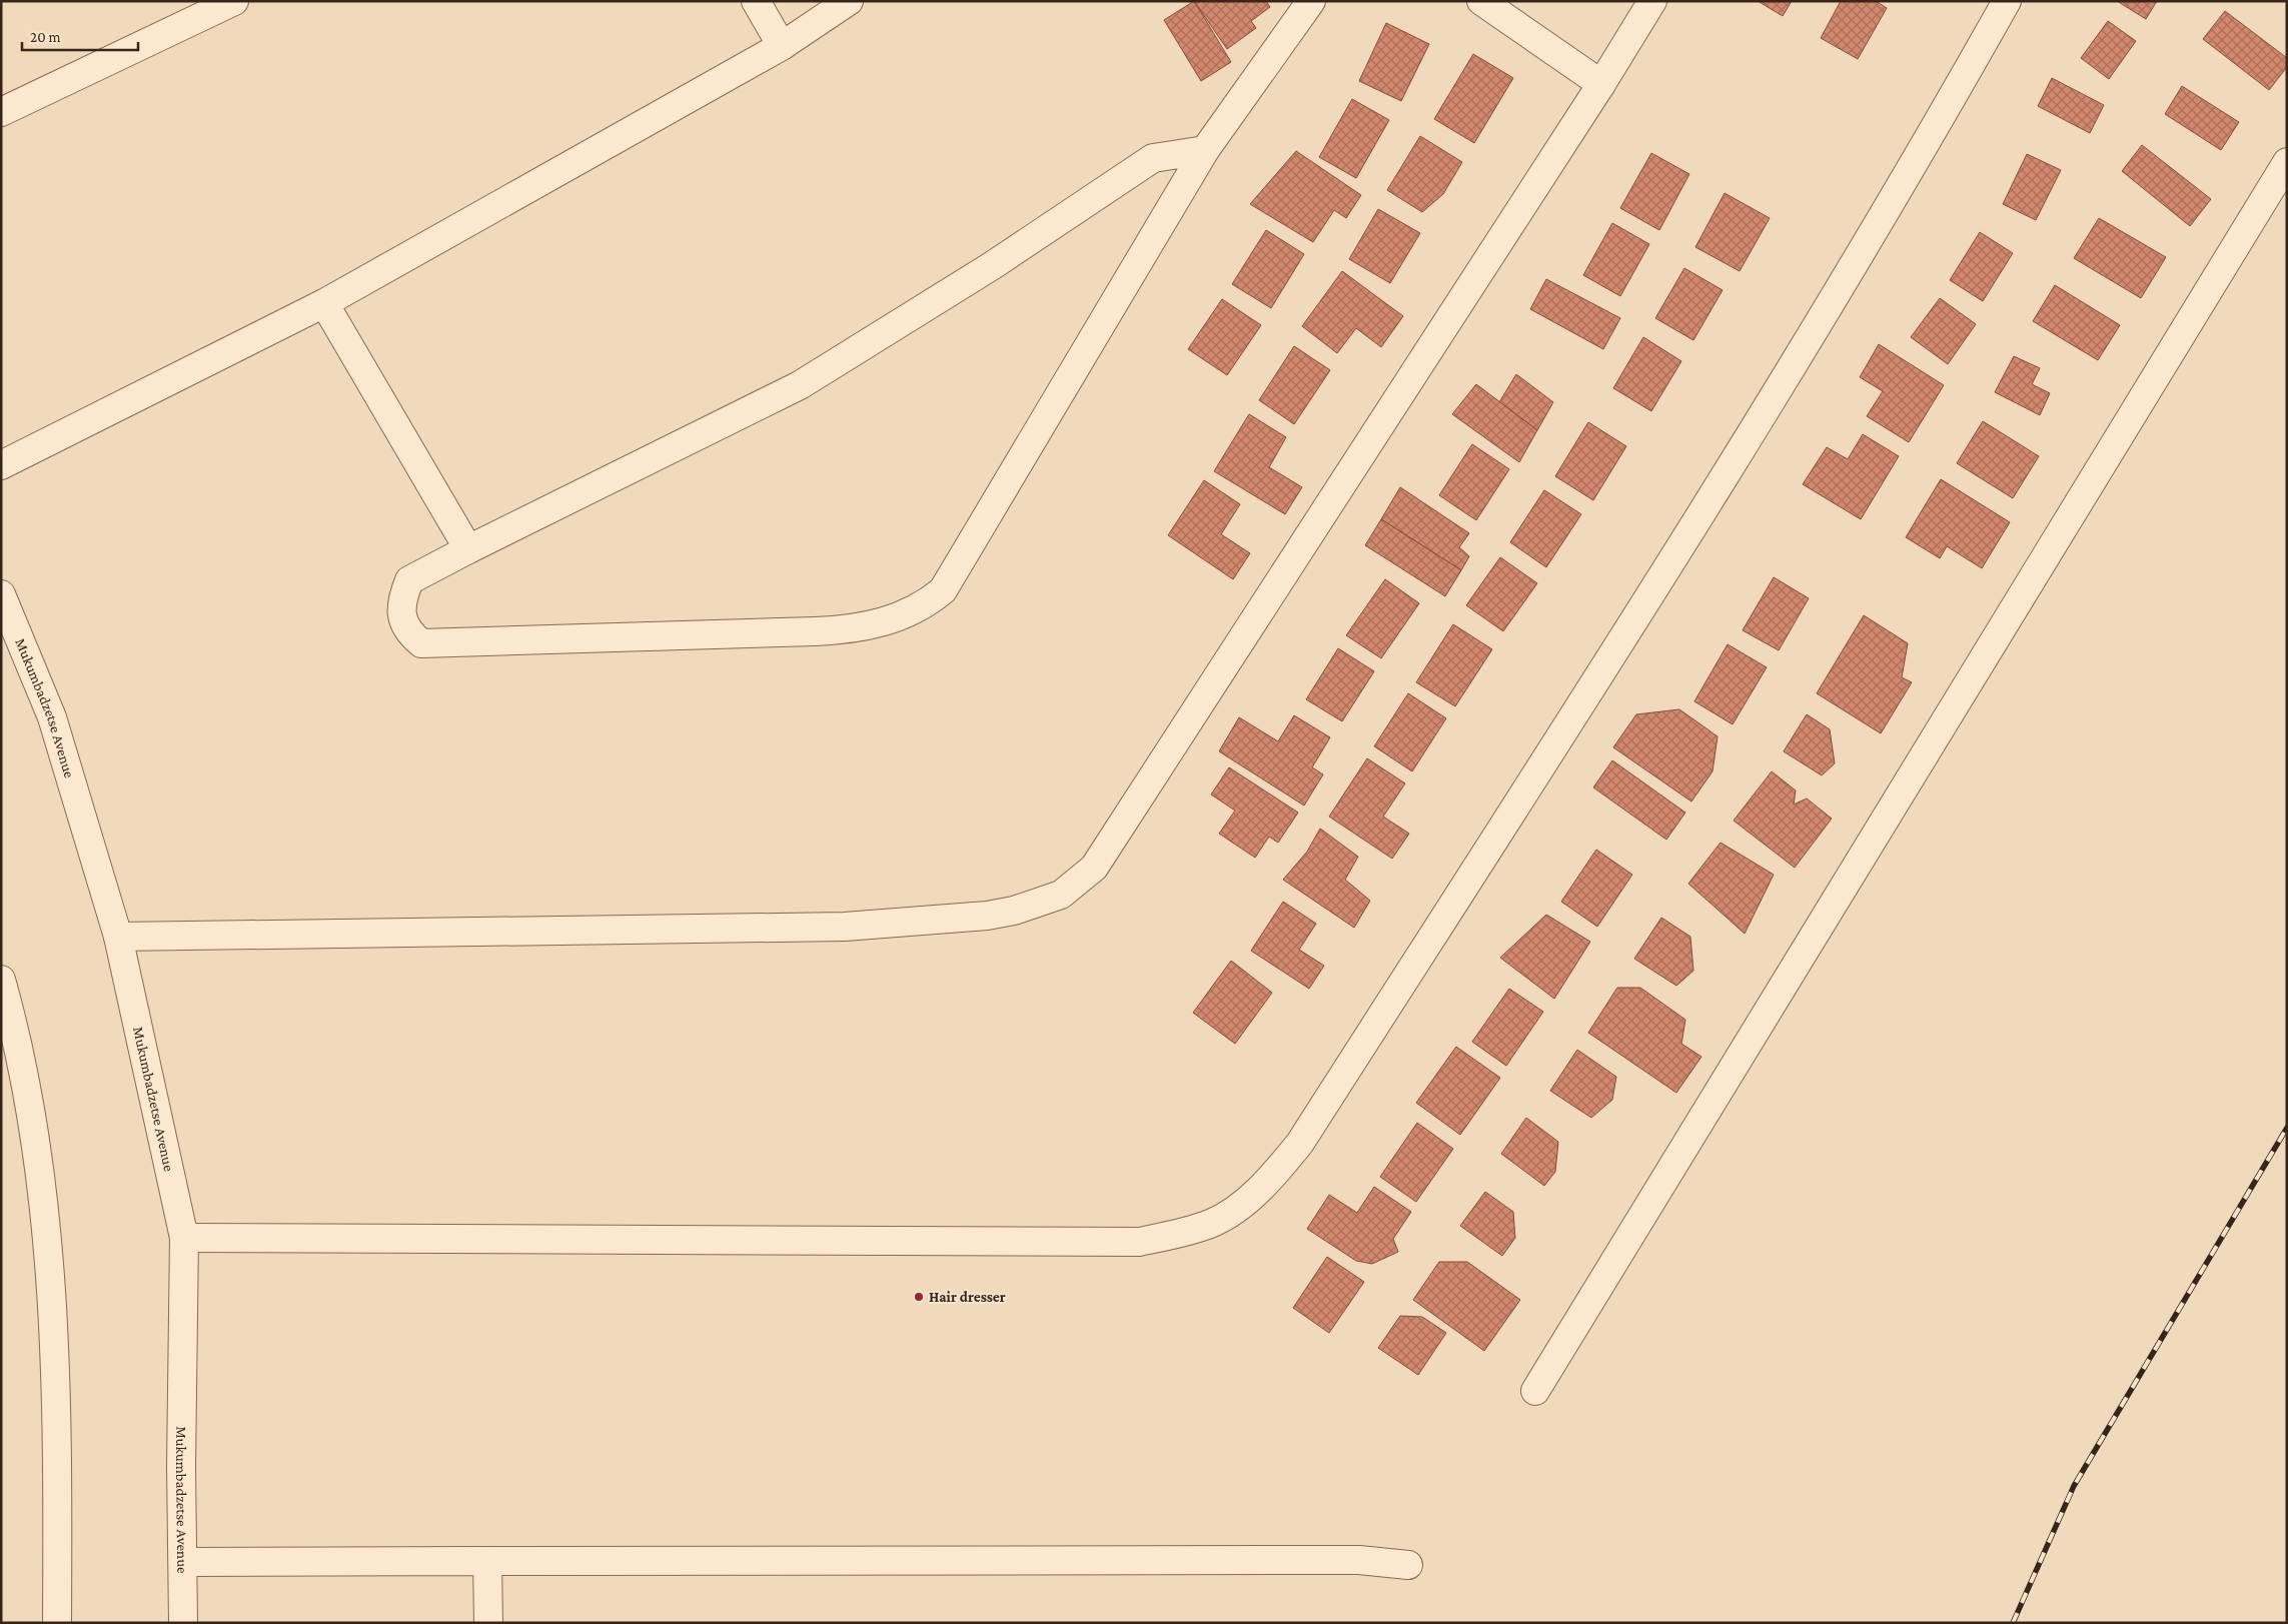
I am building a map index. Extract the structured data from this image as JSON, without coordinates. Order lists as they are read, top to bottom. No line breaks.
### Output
{"streets":{"street":["Mukumbadzetse Avenue"]},"places":["Hair dresser"],"scale_bar":"20 m"}
